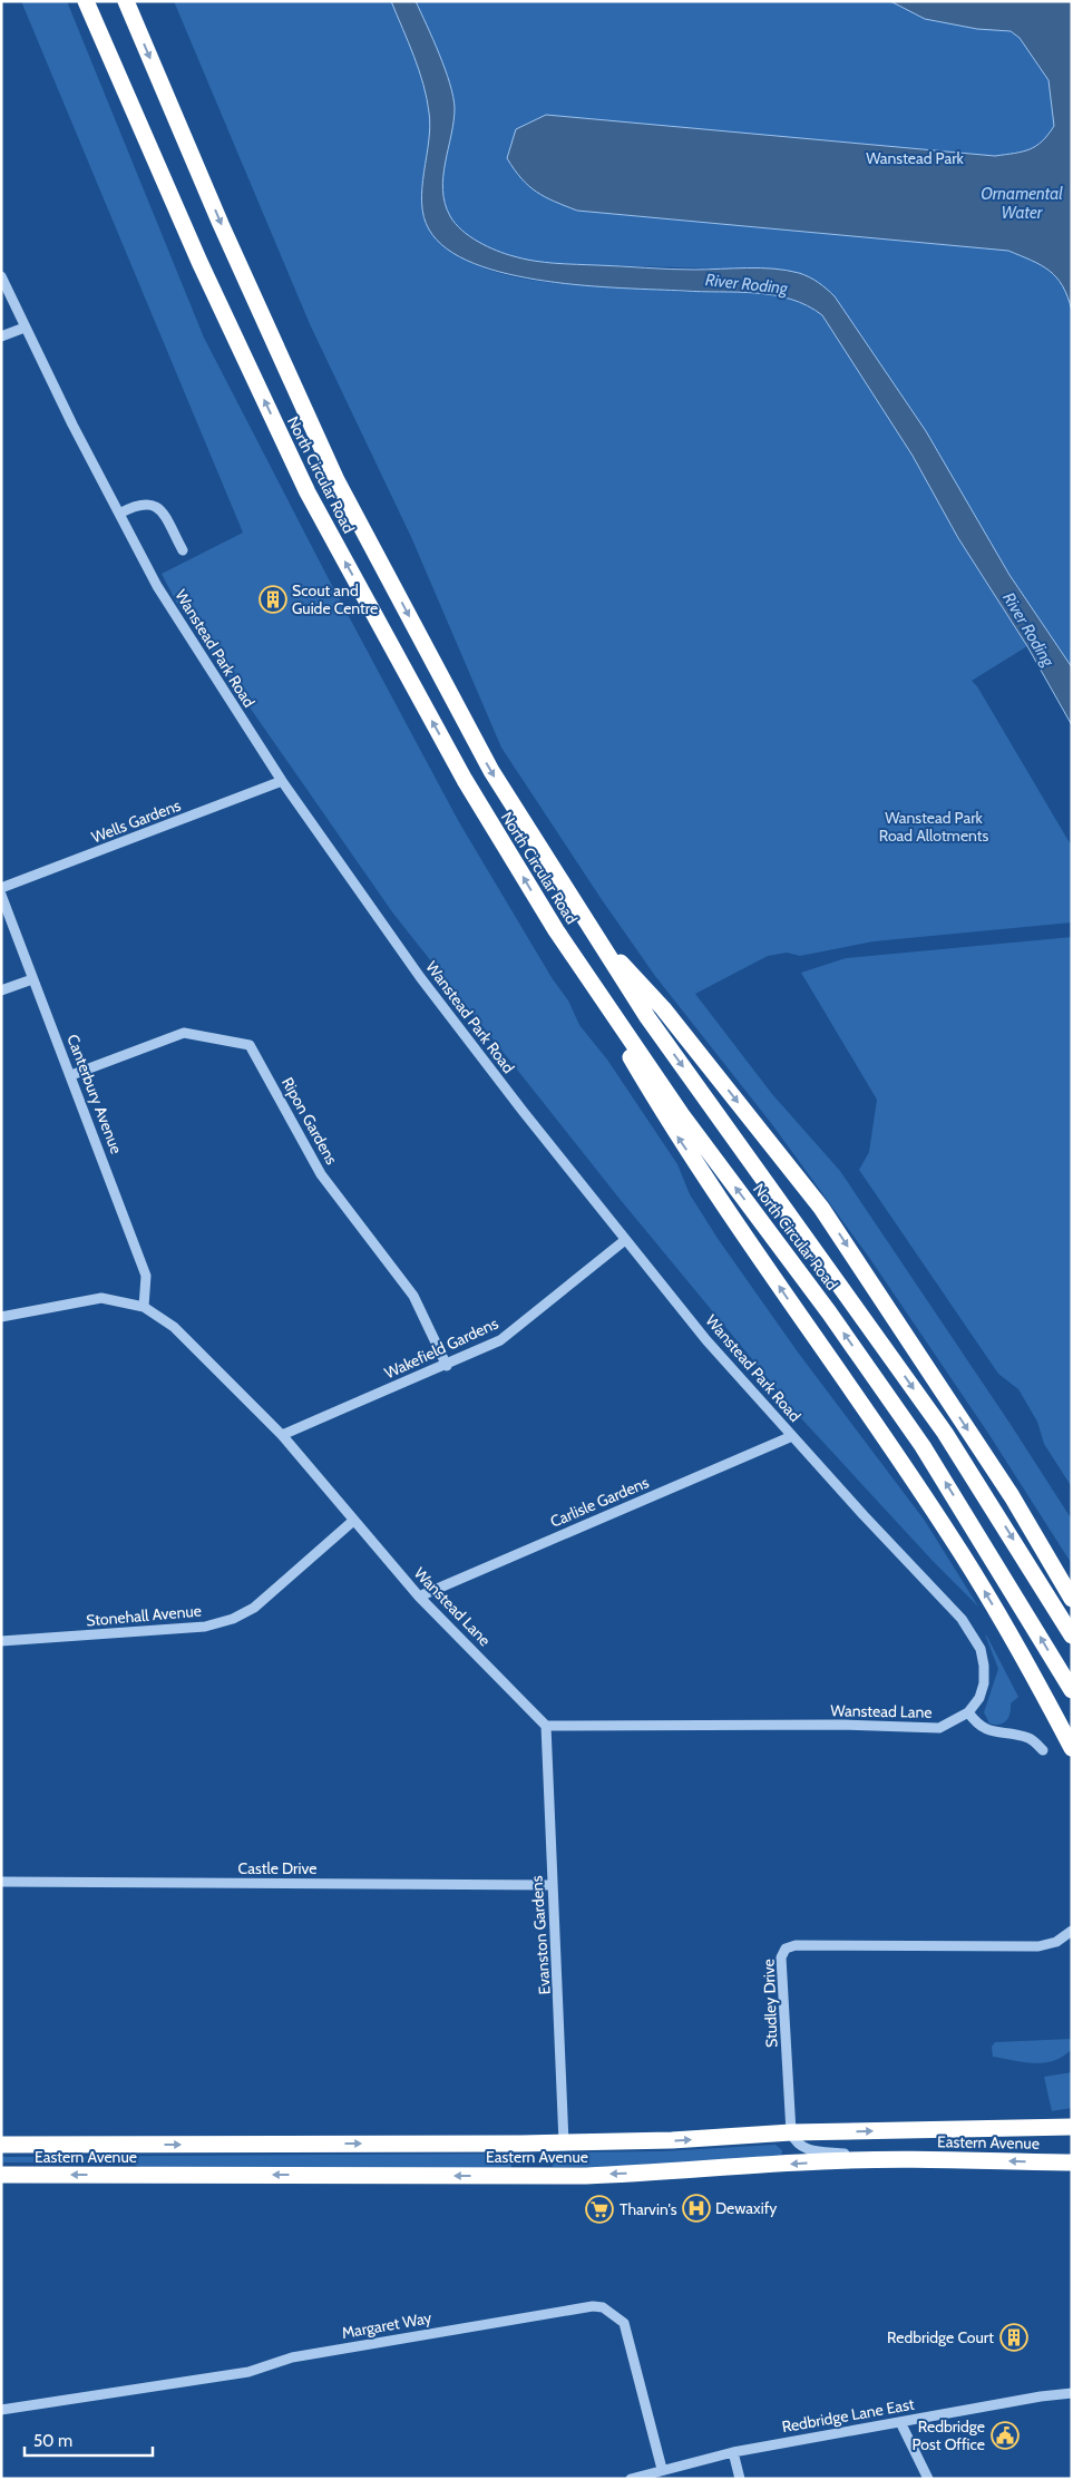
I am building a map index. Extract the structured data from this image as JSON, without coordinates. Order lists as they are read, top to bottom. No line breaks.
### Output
{"streets":{"highway":["North Circular Road","Eastern Avenue"],"street":["Wanstead Park Road","Wells Gardens","Canterbury Avenue","Ripon Gardens","Wakefield Gardens","Carlisle Gardens","Wanstead Lane","Stonehall Avenue","Castle Drive","Evanston Gardens","Studley Drive","Margaret Way","Redbridge Lane East"]},"crossings":[["Wanstead Park Road","Wells Gardens"],["Wanstead Park Road","Wakefield Gardens"],["Wanstead Park Road","Carlisle Gardens"],["Wanstead Park Road","Wanstead Lane"],["Canterbury Avenue","Ripon Gardens"],["Canterbury Avenue","Wanstead Lane"],["Ripon Gardens","Wakefield Gardens"],["Wakefield Gardens","Wanstead Lane"],["Carlisle Gardens","Wanstead Lane"],["Wanstead Lane","Stonehall Avenue"],["Wanstead Lane","Evanston Gardens"],["Castle Drive","Evanston Gardens"],["Evanston Gardens","Eastern Avenue"],["Studley Drive","Eastern Avenue"],["Margaret Way","Redbridge Lane East"]],"water":["Ornamental Water","River Roding"],"parks":["Wanstead Park","Wanstead Park Road Allotments"],"places":{"building":["Scout and Guide Centre","Redbridge Court"],"hospital":["Dewaxify"],"supermarket":["Tharvin's"],"public building":["Redbridge Post Office"]},"scale_bar":"50 m"}
